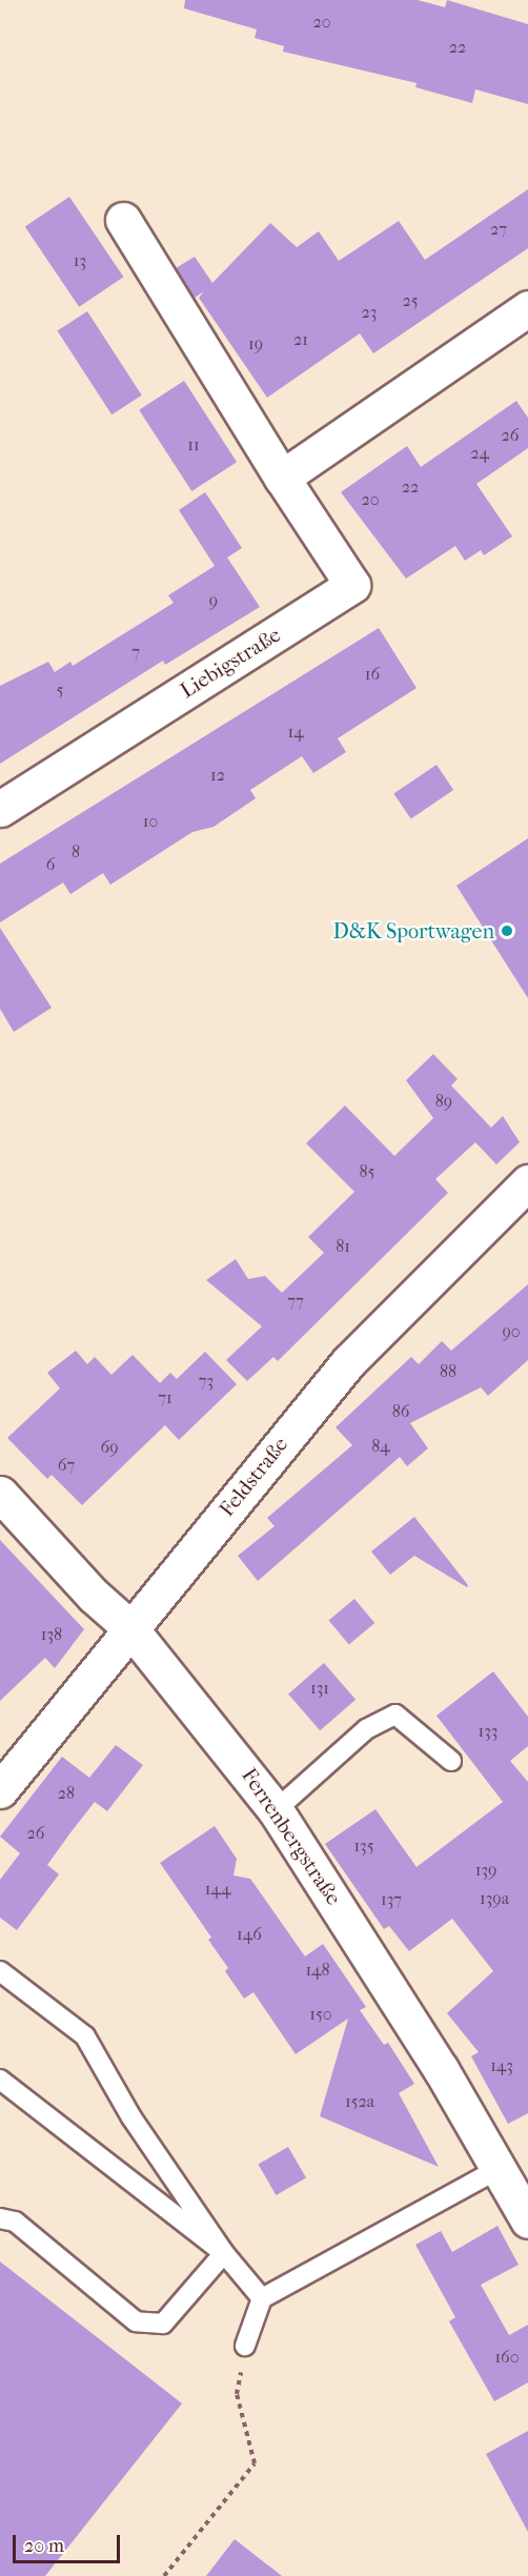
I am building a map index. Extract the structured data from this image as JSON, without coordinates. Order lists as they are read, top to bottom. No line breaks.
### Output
{"streets":{"street":["Liebigstraße","Feldstraße","Ferrenbergstraße"]},"crossings":[["Feldstraße","Ferrenbergstraße"]],"places":["D&K Sportwagen"],"house_numbers":["20","22","27","13","25","23","21","19","26","11","24","22","20","9","7","16","5","14","12","10","8","6","89","85","81","77","90","88","73","71","86","84","69","67","138","131","133","28","26","135","139","144","139a","137","146","148","150","143","152a","160"],"scale_bar":"20 m"}
